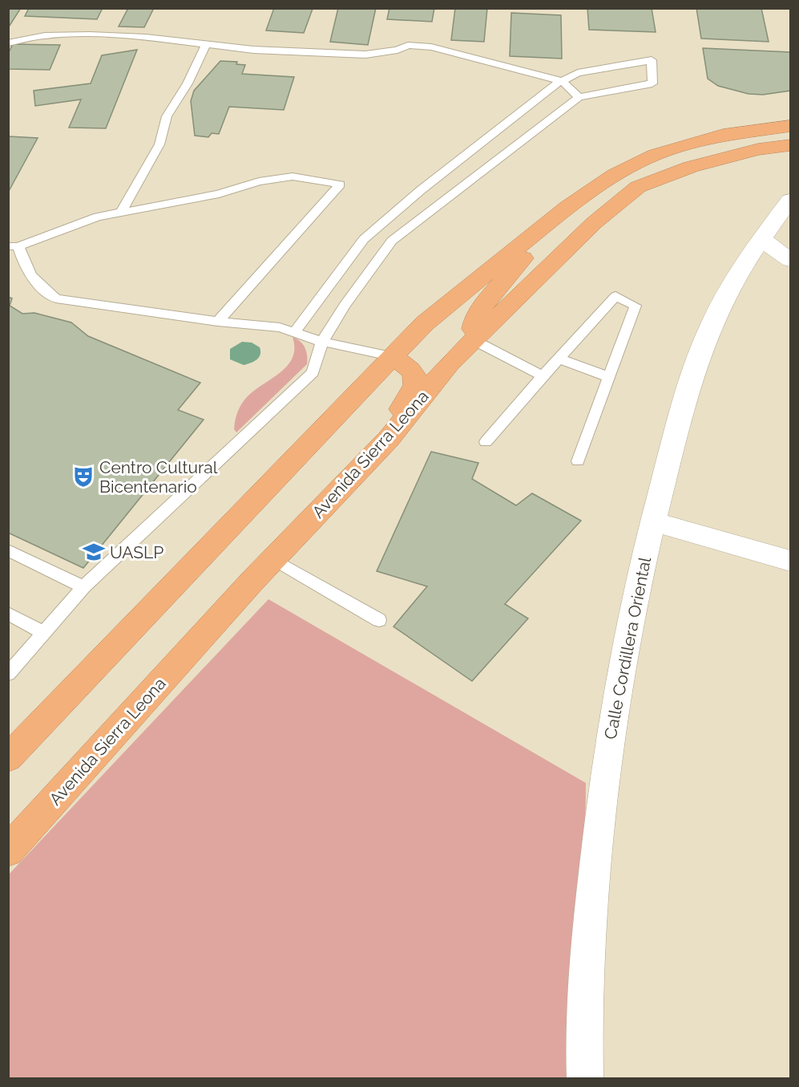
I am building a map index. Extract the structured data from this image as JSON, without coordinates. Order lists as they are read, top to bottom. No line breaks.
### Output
{"streets":{"highway":["Avenida Sierra Leona"],"street":["Calle Cordillera Oriental"]},"places":{"theatre":["Centro Cultural Bicentenario"],"school or university":["UASLP"]}}
